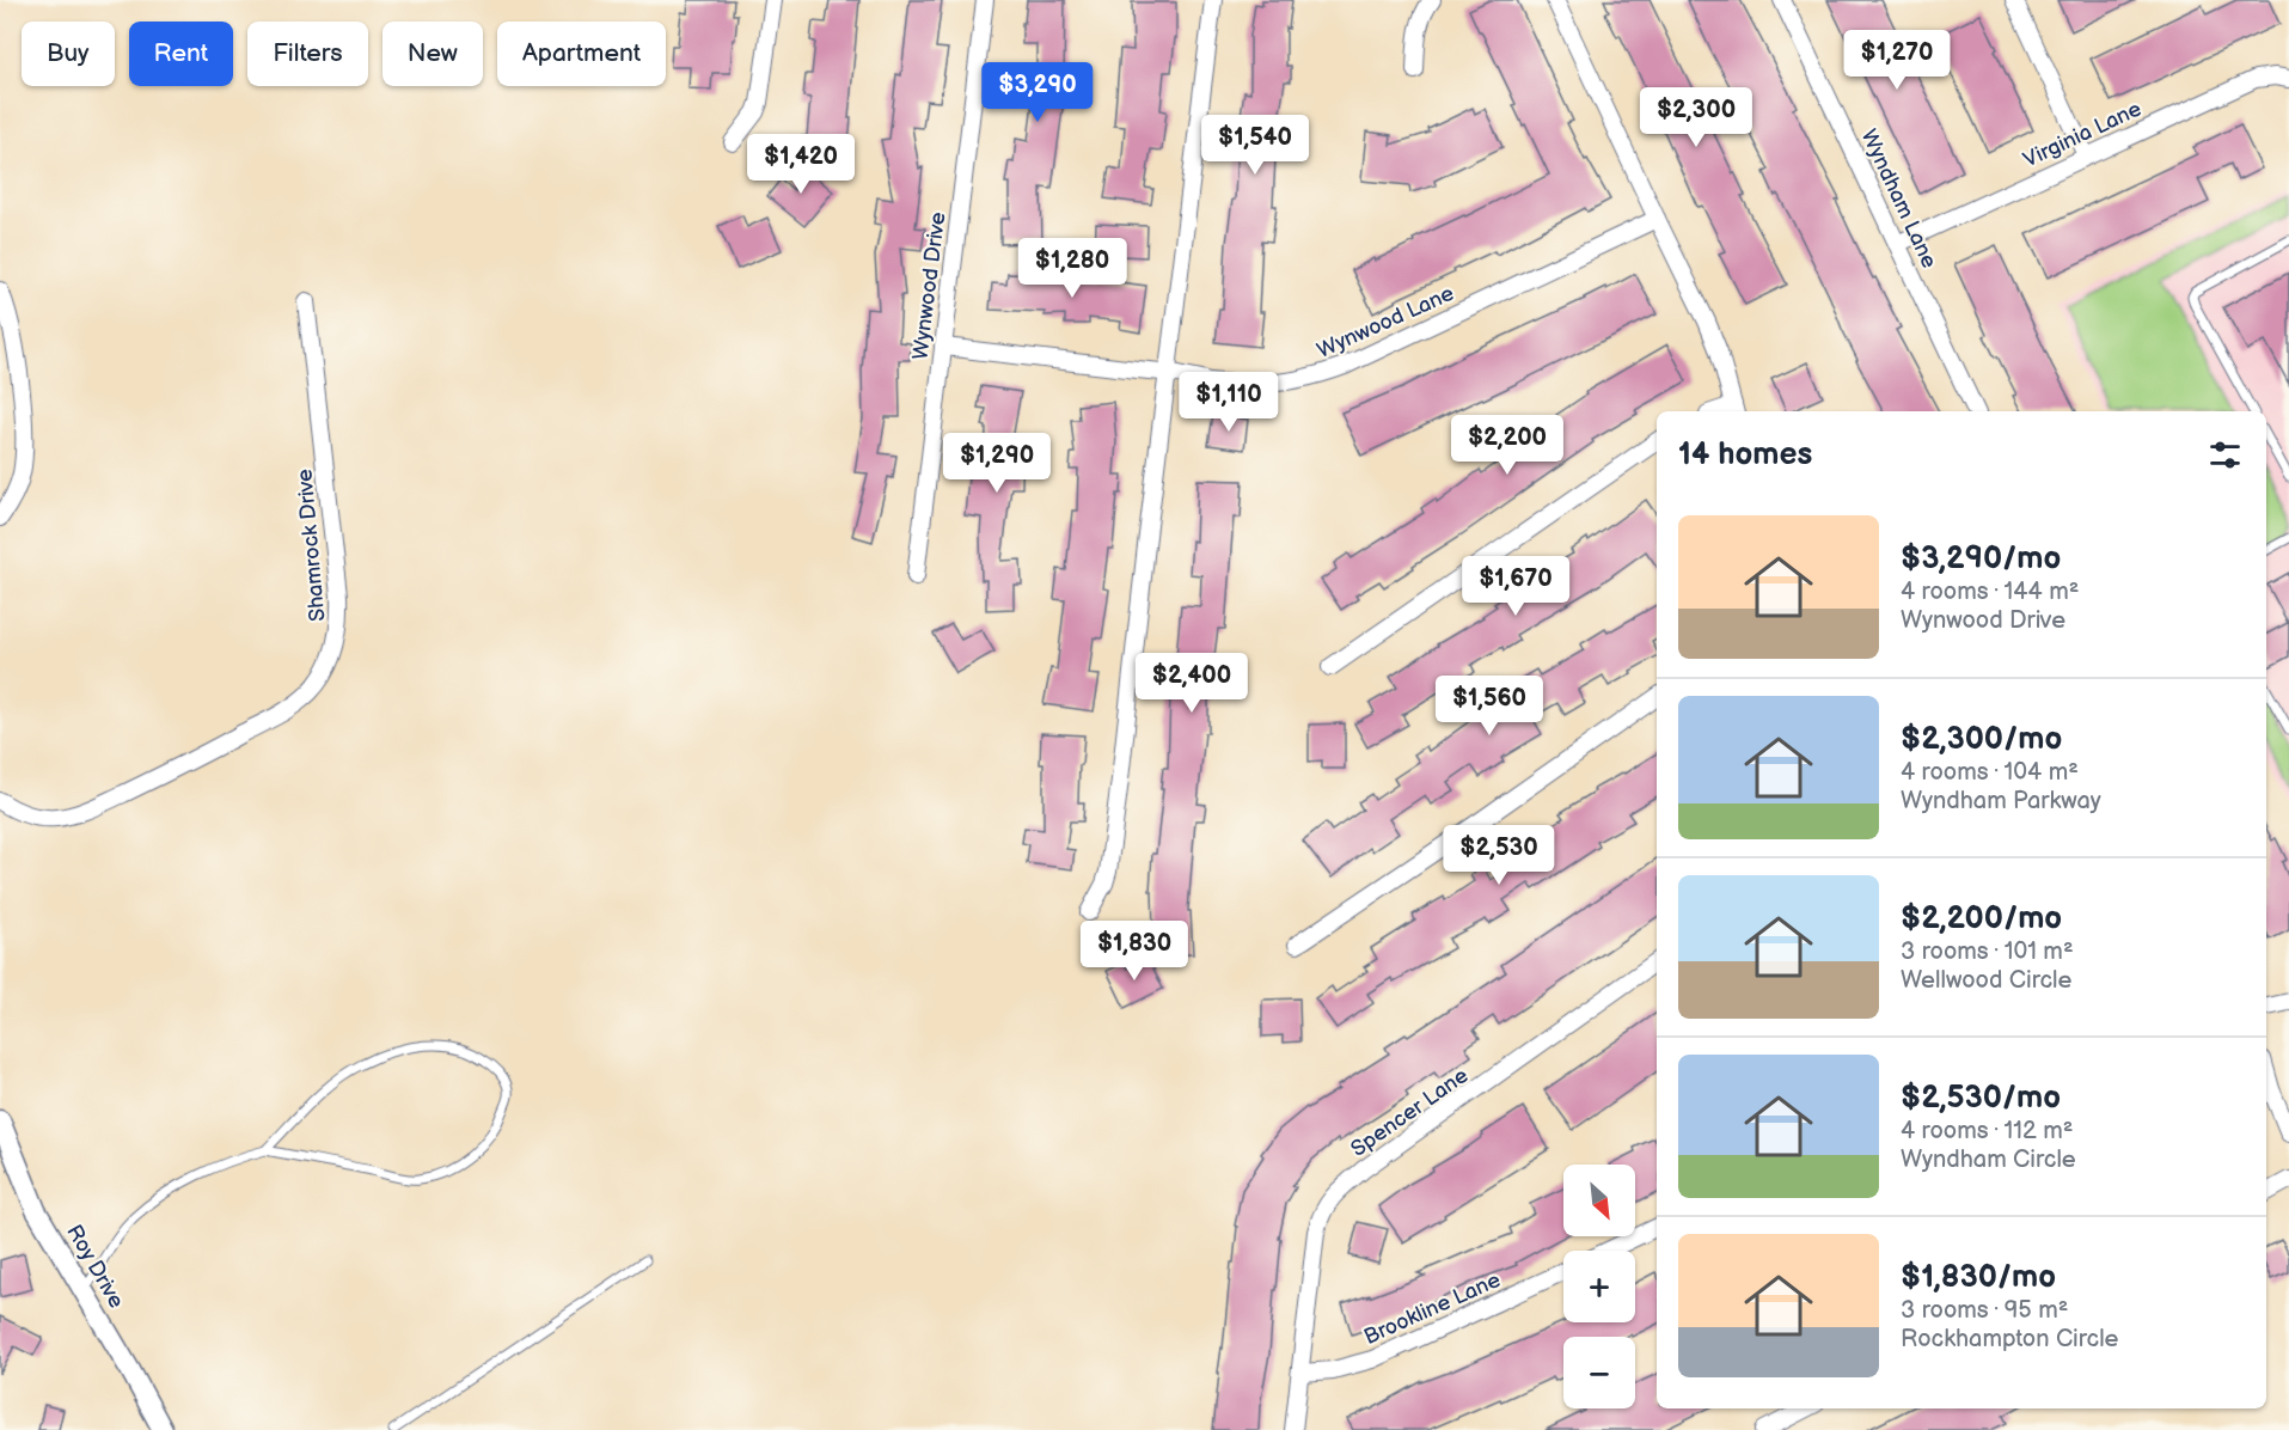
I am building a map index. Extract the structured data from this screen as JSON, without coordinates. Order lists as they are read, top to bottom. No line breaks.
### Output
{"streets":{"street":["Virginia Lane","Wyndham Lane","Wynwood Drive","Wynwood Lane","Shamrock Drive","Spencer Lane","Roy Drive","Brookline Lane"]},"crossings":[["Virginia Lane","Wyndham Lane"],["Wynwood Drive","Wynwood Lane"],["Spencer Lane","Brookline Lane"]],"north":"bottom right","page":{"chip":["Buy","Rent","Filters","New","Apartment"],"price":["$1,270","$3,290","$2,300","$1,540","$1,420","$1,280","$1,110","$2,200","$1,290","$1,670","$2,400","$1,560","$2,530","$1,830"],"heading":"14 homes","list":[{"name":"$3,290/mo","note":"4 rooms · 144 m² · Wynwood Drive"},{"name":"$2,300/mo","note":"4 rooms · 104 m² · Wyndham Parkway"},{"name":"$2,200/mo","note":"3 rooms · 101 m² · Wellwood Circle"},{"name":"$2,530/mo","note":"4 rooms · 112 m² · Wyndham Circle"},{"name":"$1,830/mo","note":"3 rooms · 95 m² · Rockhampton Circle"}],"map_buttons":["+","−"]}}
